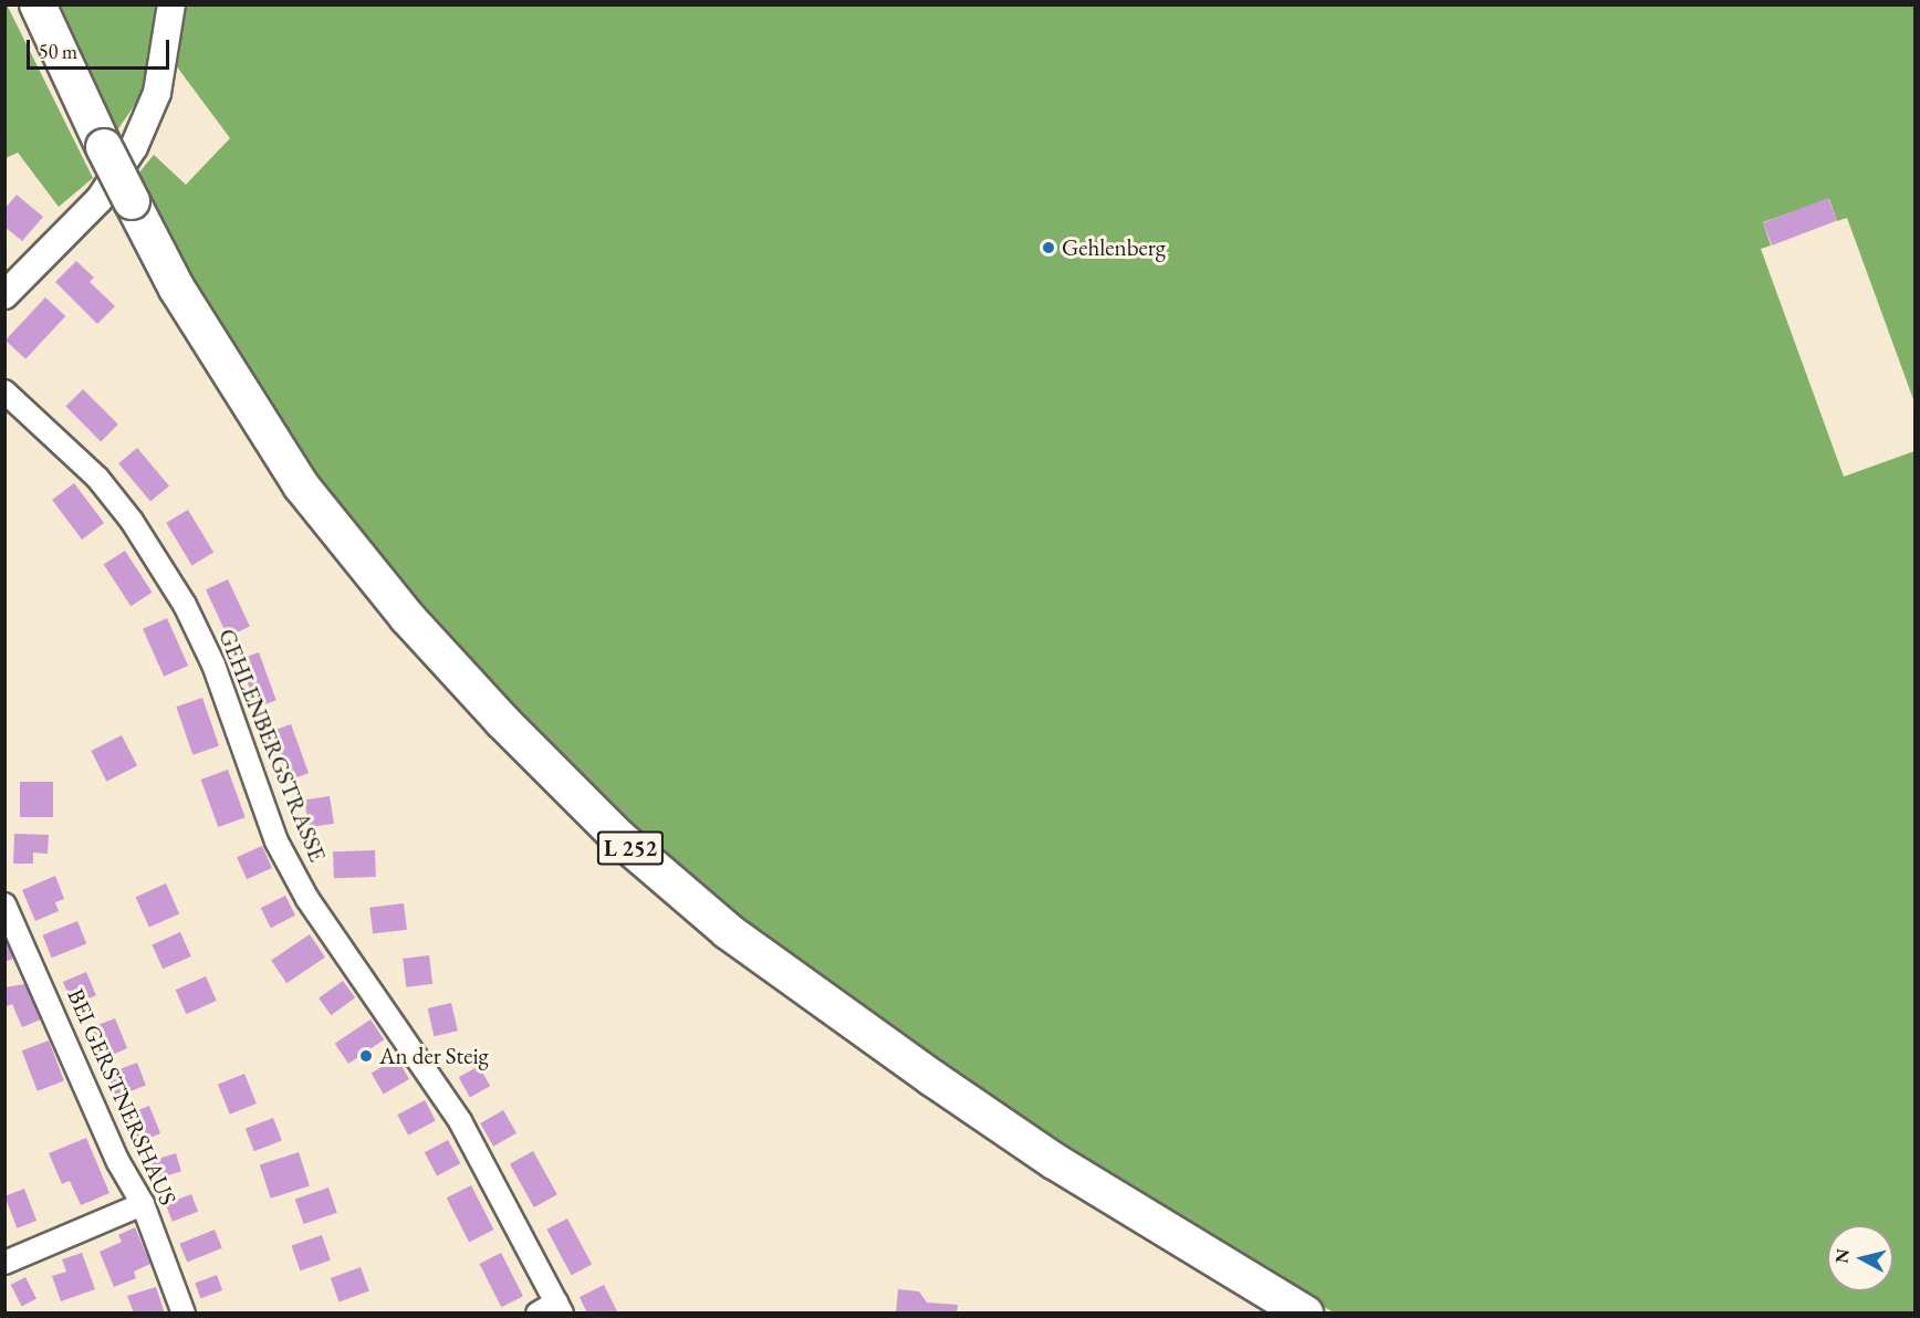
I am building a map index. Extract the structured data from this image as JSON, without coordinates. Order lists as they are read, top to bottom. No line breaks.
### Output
{"streets":{"highway":["L 252"],"street":["GEHLENBERGSTRASSE","BEI GERSTNERSHAUS"]},"places":["Gehlenberg","An der Steig"],"scale_bar":"50 m","north":"left"}
